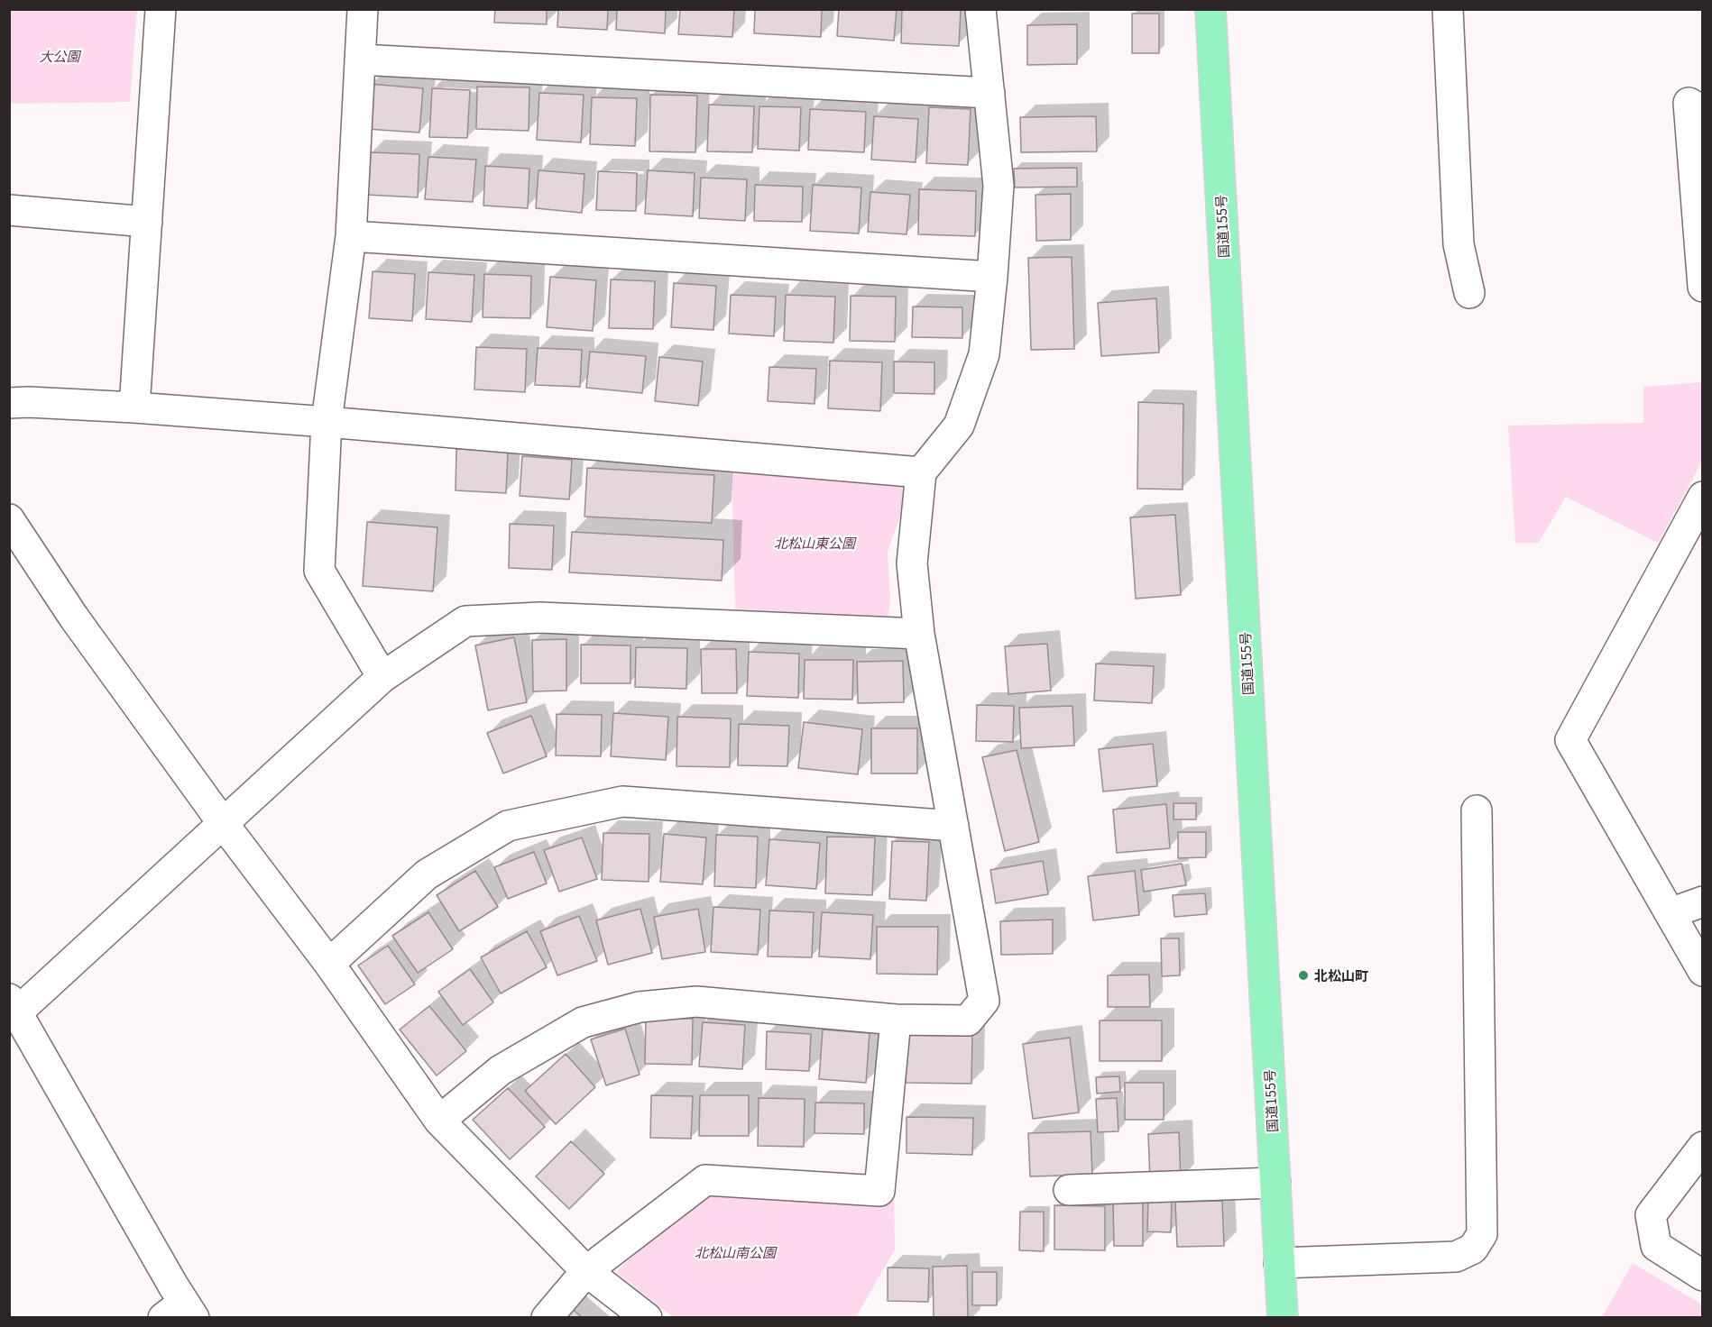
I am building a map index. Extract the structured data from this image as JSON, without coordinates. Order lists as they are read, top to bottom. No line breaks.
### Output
{"streets":{"highway":["国道155号"]},"parks":["大公園","北松山東公園","北松山南公園"],"places":["北松山町"]}
